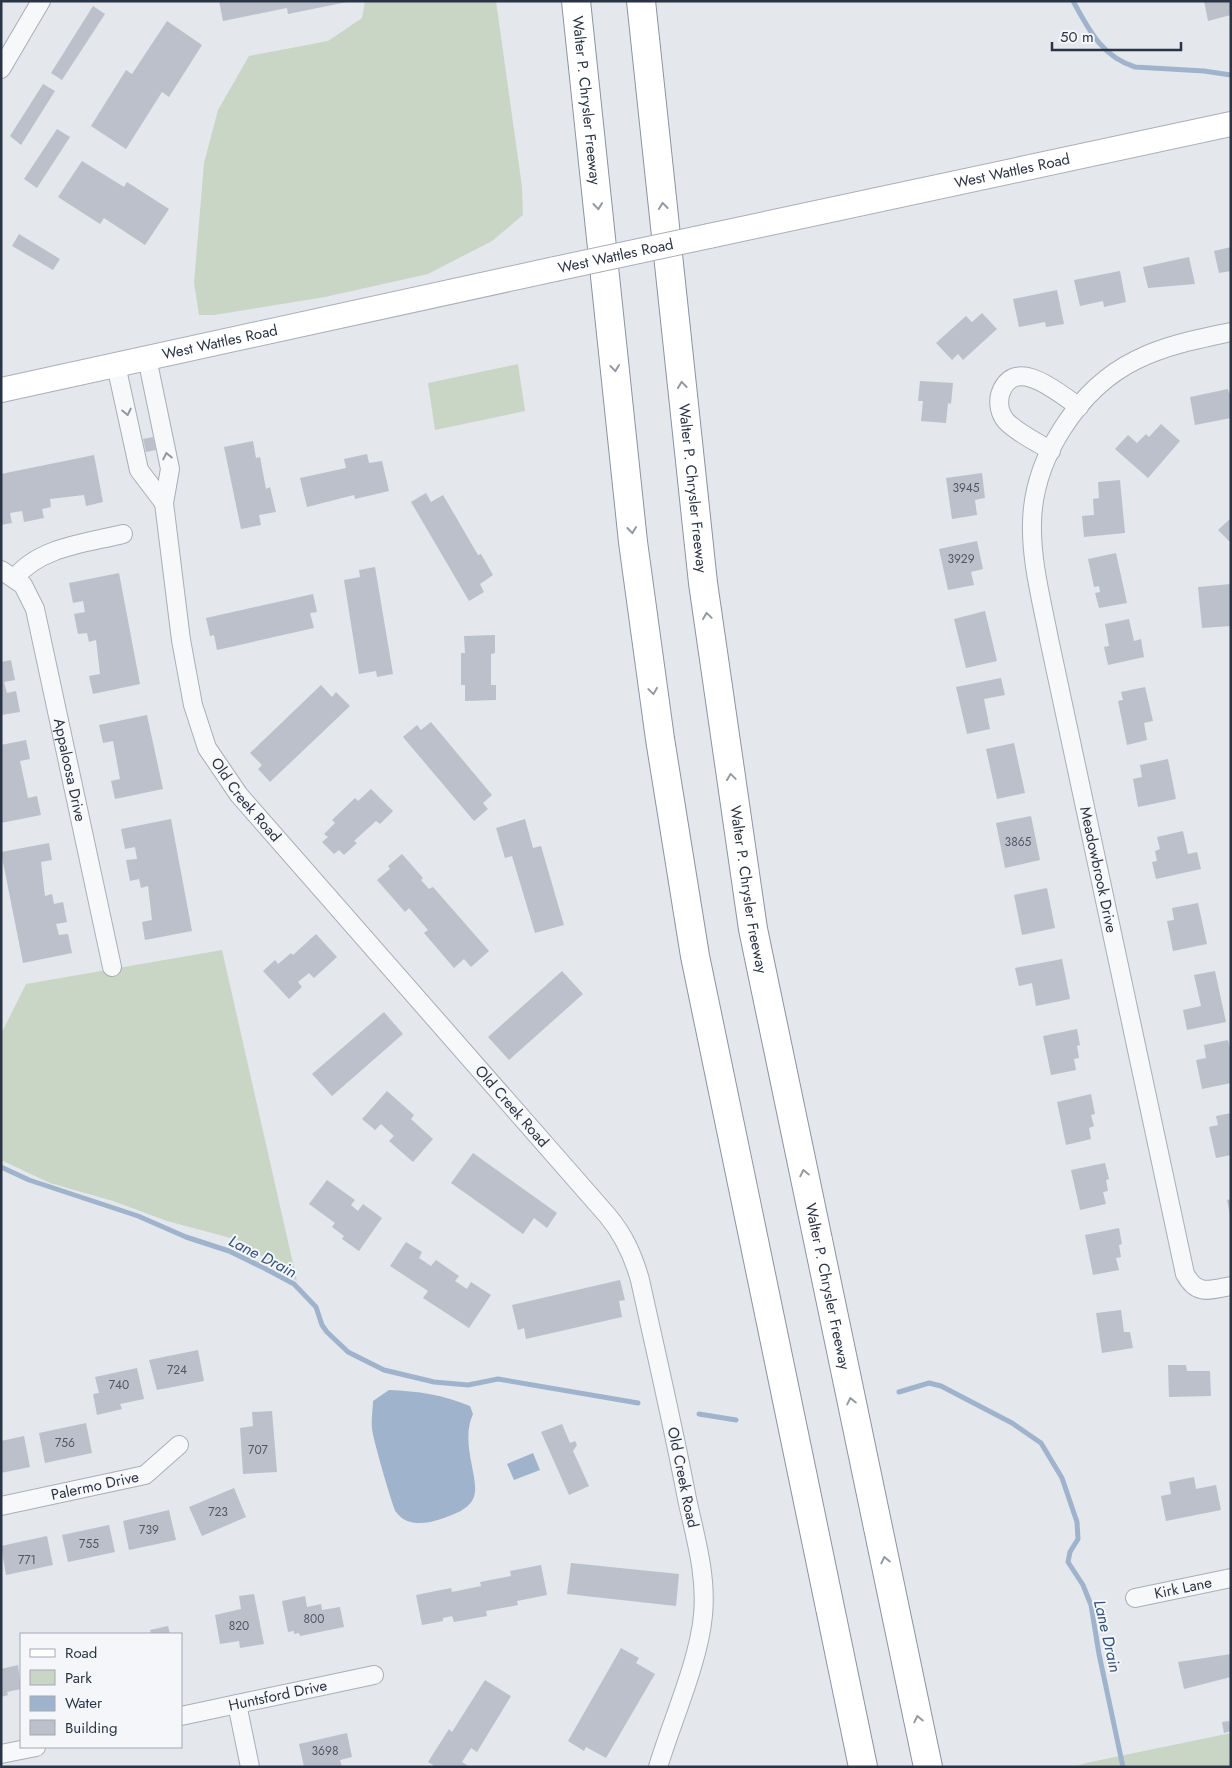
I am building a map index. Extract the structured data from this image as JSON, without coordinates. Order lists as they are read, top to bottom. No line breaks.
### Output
{"streets":{"highway":["Walter P. Chrysler Freeway"],"street":["West Wattles Road","Appaloosa Drive","Old Creek Road","Meadowbrook Drive","Palermo Drive","Kirk Lane","Huntsford Drive"]},"crossings":[["West Wattles Road","Old Creek Road"]],"water":["Lane Drain"],"house_numbers":["3945","3929","3865","724","740","756","707","723","739","755","771","800","820","3698"],"legend":["Road","Park","Water","Building"],"scale_bar":"50 m"}
